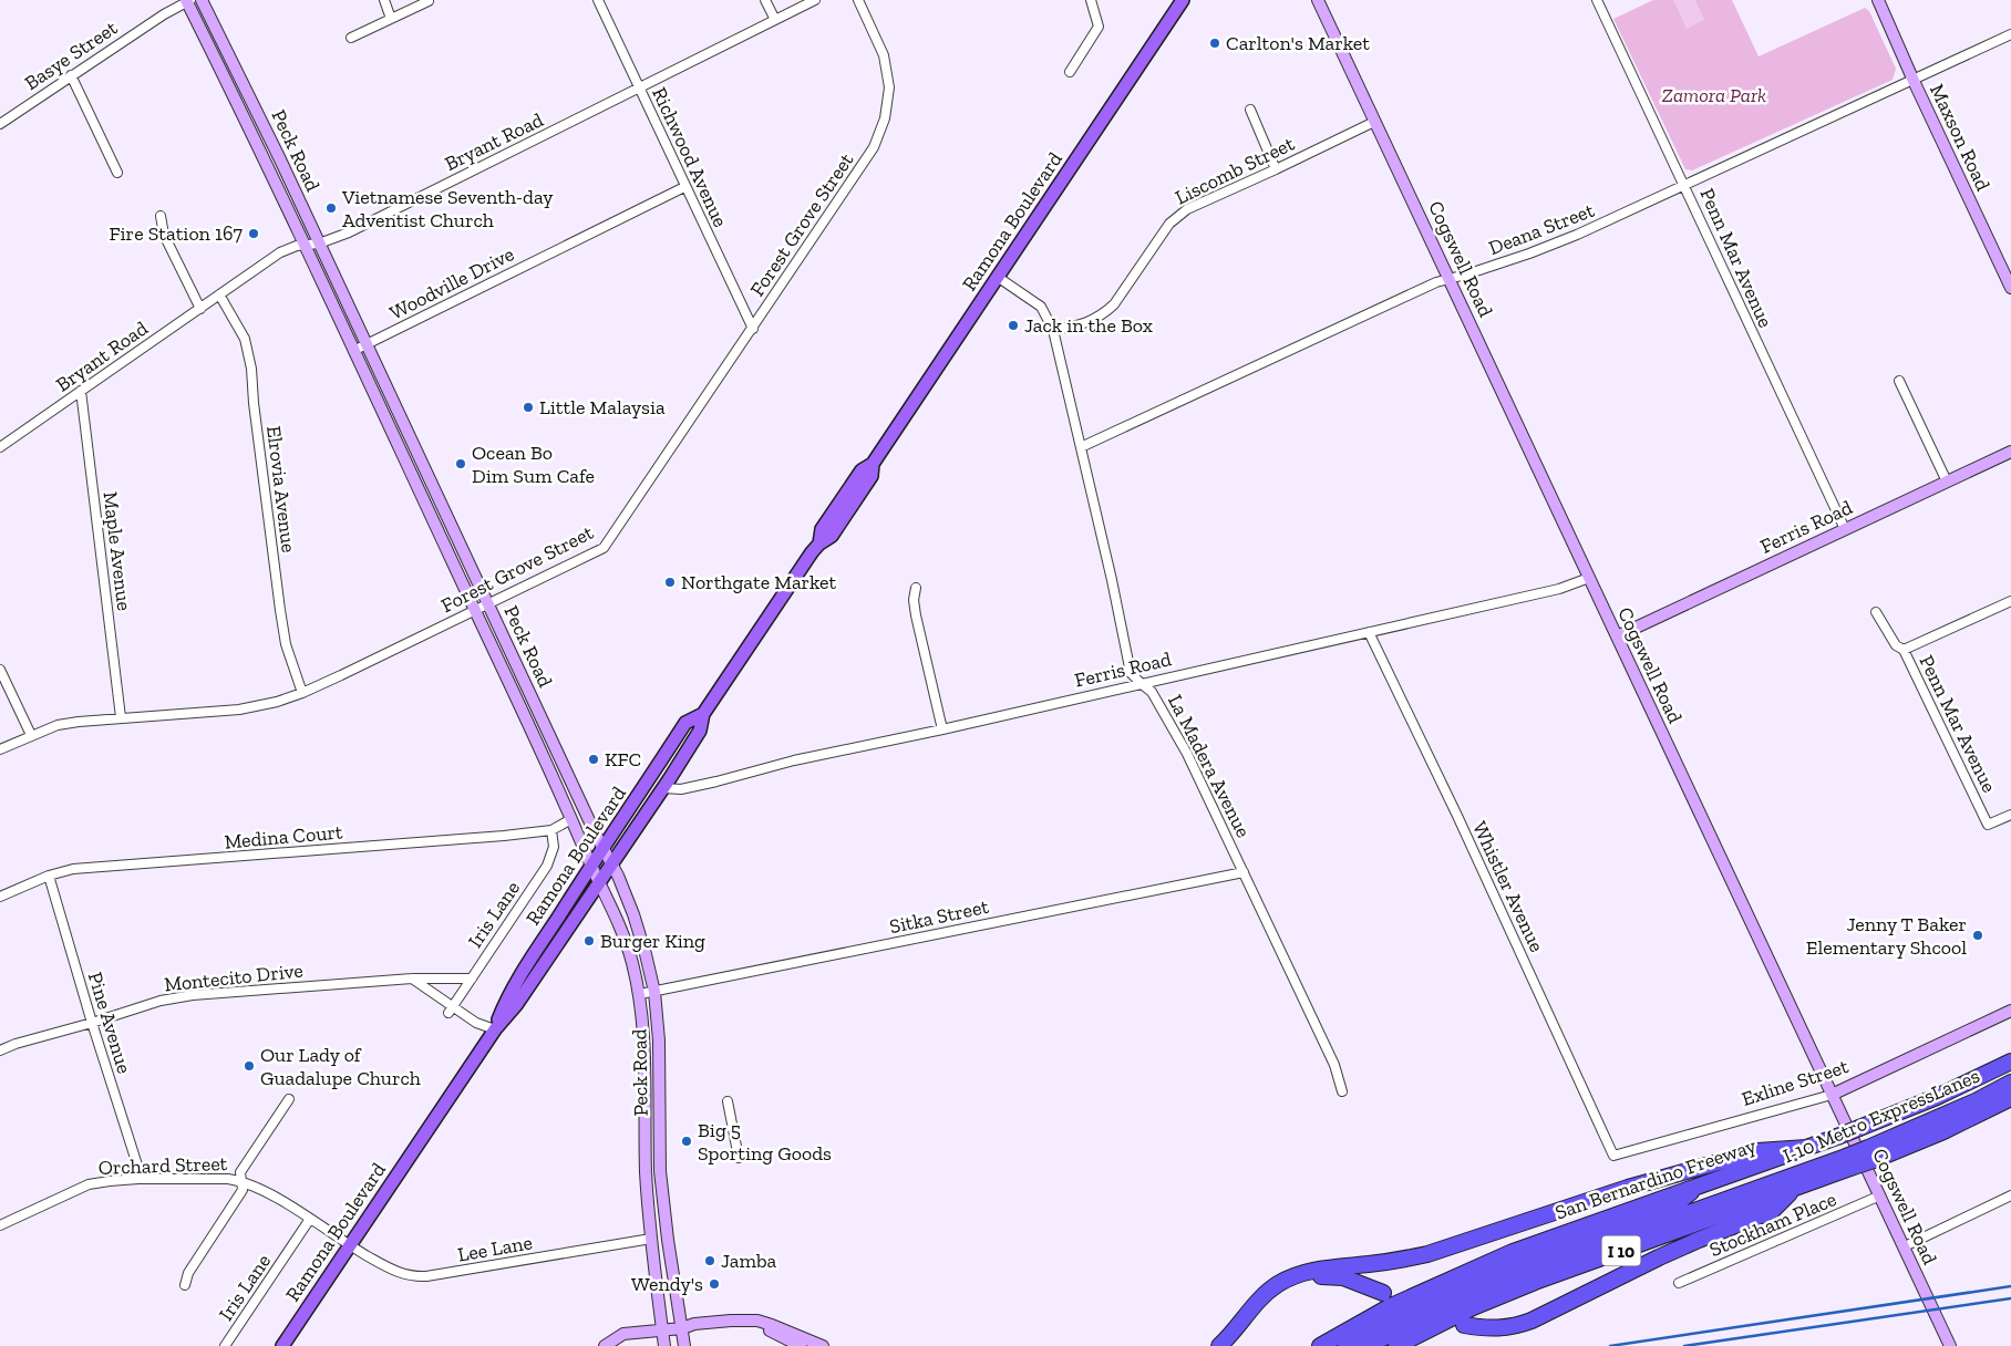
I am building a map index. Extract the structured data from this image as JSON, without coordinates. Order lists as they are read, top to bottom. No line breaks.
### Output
{"streets":{"highway":["I-10 Metro ExpressLanes","San Bernardino Freeway","I 10"],"main road":["Maxson Road","Peck Road","Ramona Boulevard","Cogswell Road","Ferris Road","Exline Street"],"street":["Basye Street","Bryant Road","Richwood Avenue","Liscomb Street","Forest Grove Street","Deana Street","Penn Mar Avenue","Woodville Drive","Elrovia Avenue","Maple Avenue","La Madera Avenue","Medina Court","Whistler Avenue","Iris Lane","Sitka Street","Montecito Drive","Pine Avenue","Orchard Street","Stockham Place","Lee Lane"]},"crossings":[["Basye Street","Peck Road"],["Maxson Road","Deana Street"],["Bryant Road","Peck Road"],["Bryant Road","Richwood Avenue"],["Bryant Road","Elrovia Avenue"],["Bryant Road","Maple Avenue"],["Peck Road","Ramona Boulevard"],["Peck Road","Forest Grove Street"],["Peck Road","Woodville Drive"],["Peck Road","Medina Court"],["Peck Road","Sitka Street"],["Peck Road","Lee Lane"],["Richwood Avenue","Forest Grove Street"],["Richwood Avenue","Woodville Drive"],["Liscomb Street","Cogswell Road"],["Liscomb Street","La Madera Avenue"],["Ramona Boulevard","Ferris Road"],["Ramona Boulevard","La Madera Avenue"],["Ramona Boulevard","Orchard Street"],["Ramona Boulevard","Lee Lane"],["Forest Grove Street","Elrovia Avenue"],["Forest Grove Street","Maple Avenue"],["Deana Street","Penn Mar Avenue"],["Deana Street","Cogswell Road"],["Deana Street","La Madera Avenue"],["Penn Mar Avenue","Ferris Road"],["Cogswell Road","Ferris Road"],["Cogswell Road","Exline Street"],["Cogswell Road","Stockham Place"],["Ferris Road","La Madera Avenue"],["Ferris Road","Whistler Avenue"],["La Madera Avenue","Sitka Street"],["Medina Court","Iris Lane"],["Medina Court","Pine Avenue"],["Whistler Avenue","Exline Street"],["Iris Lane","Montecito Drive"],["Iris Lane","Orchard Street"],["Montecito Drive","Pine Avenue"],["Pine Avenue","Orchard Street"],["I-10 Metro ExpressLanes","I 10"],["Orchard Street","Lee Lane"]],"parks":["Zamora Park"],"places":["Carlton's Market","Vietnamese Seventh-day Adventist Church","Fire Station 167","Jack in the Box","Little Malaysia","Ocean Bo Dim Sum Cafe","Northgate Market","KFC","Jenny T Baker Elementary Shcool","Burger King","Our Lady of Guadalupe Church","Big 5 Sporting Goods","Jamba","Wendy's"]}
